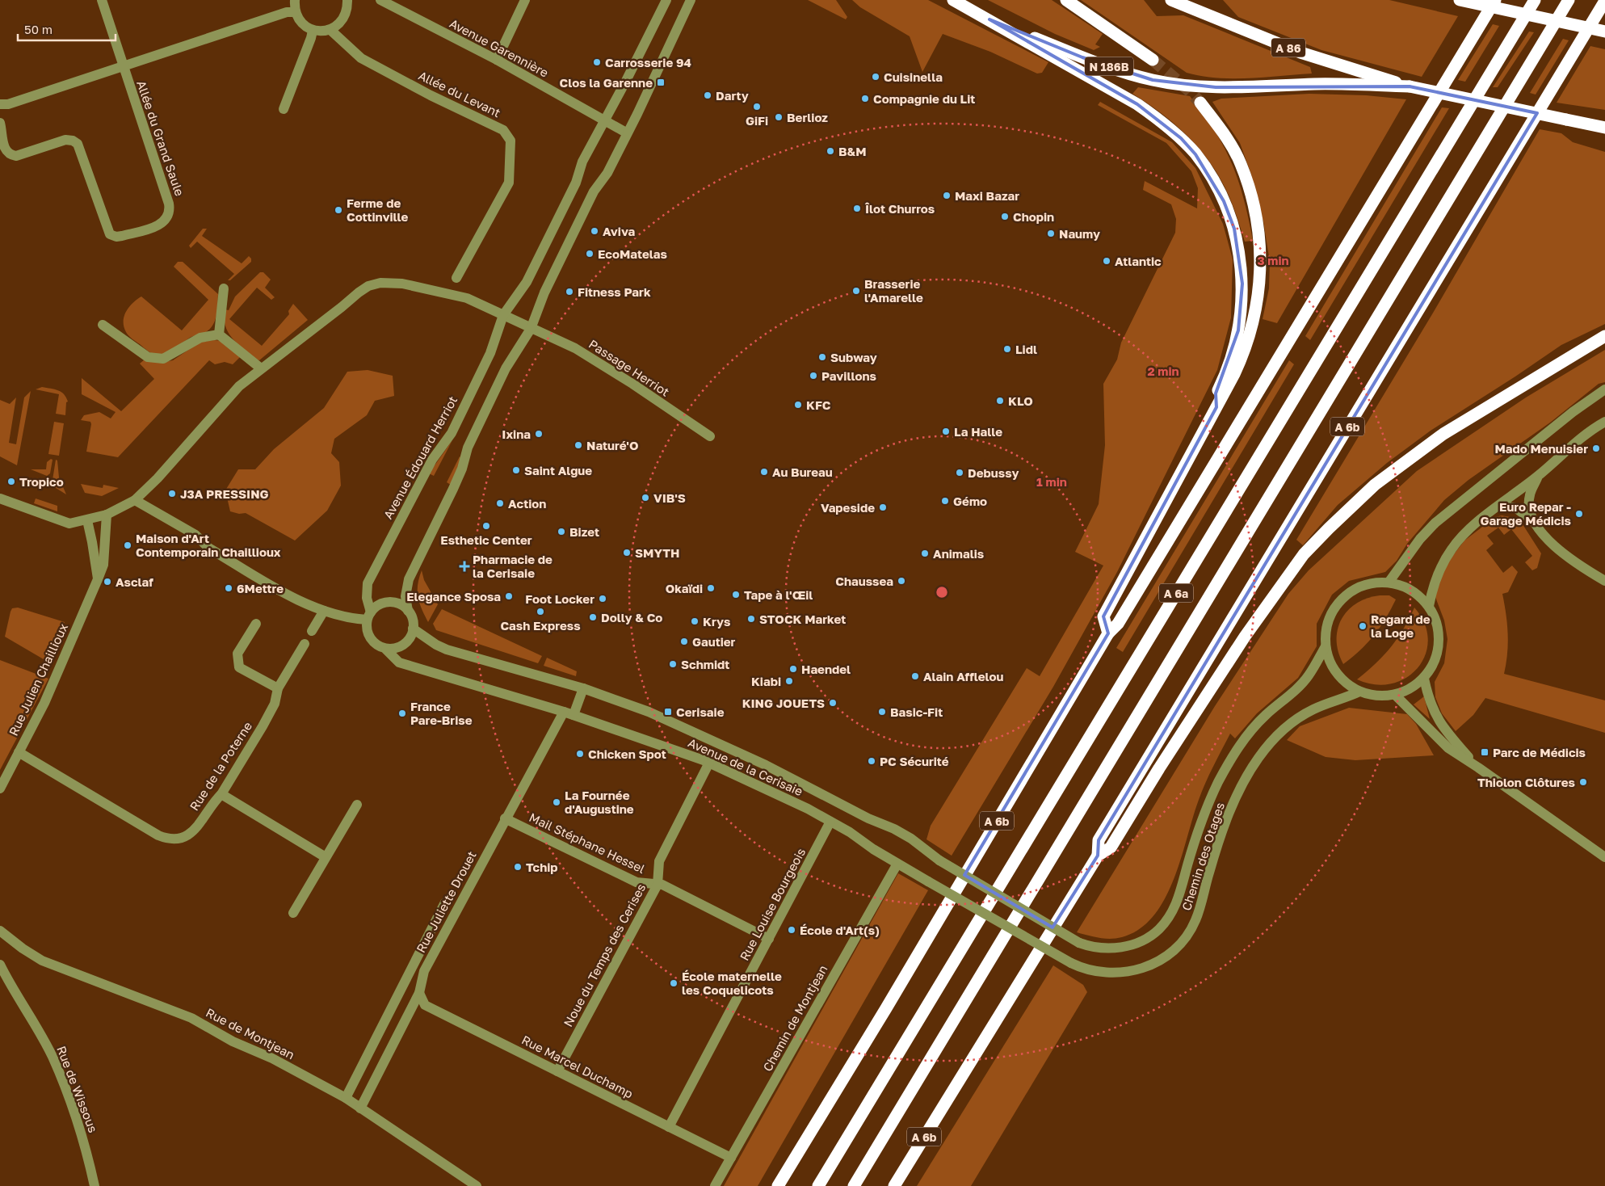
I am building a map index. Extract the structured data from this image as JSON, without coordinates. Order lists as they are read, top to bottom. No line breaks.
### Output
{"streets":{"highway":["A 86","N 186B","A 6b","A 6a"],"street":["Avenue Garennière","Allée du Levant","Allée du Grand Saule","Passage Herriot","Avenue Édouard Herriot","Rue Julien Chaillioux","Rue de la Poterne","Avenue de la Cerisaie","Mail Stéphane Hessel","Chemin des Otages","Rue Juliette Drouet","Rue Louise Bourgeois","Noue du Temps des Cerises","Chemin de Montjean","Rue de Montjean","Rue Marcel Duchamp","Rue de Wissous"]},"crossings":[["Avenue Garennière","Avenue Édouard Herriot"],["A 86","N 186B"],["Avenue Édouard Herriot","Avenue de la Cerisaie"],["Rue Julien Chaillioux","Rue de la Poterne"],["Avenue de la Cerisaie","Chemin des Otages"],["Avenue de la Cerisaie","Rue Juliette Drouet"],["Avenue de la Cerisaie","Rue Louise Bourgeois"],["Avenue de la Cerisaie","Noue du Temps des Cerises"],["Avenue de la Cerisaie","Chemin de Montjean"],["Mail Stéphane Hessel","Rue Juliette Drouet"],["Mail Stéphane Hessel","Rue Louise Bourgeois"],["Mail Stéphane Hessel","Noue du Temps des Cerises"],["Rue Juliette Drouet","Rue de Montjean"],["Rue Juliette Drouet","Rue Marcel Duchamp"],["Rue Louise Bourgeois","Rue Marcel Duchamp"],["Noue du Temps des Cerises","Rue Marcel Duchamp"],["Chemin de Montjean","Rue Marcel Duchamp"]],"places":{"other":["Carrosserie 94","Cuisinella","Darty","Compagnie du Lit","GiFi","Berlioz","B&M","Maxi Bazar","Îlot Churros","Ferme de Cottinville","Chopin","Aviva","Naumy","EcoMatelas","Atlantic","Brasserie l'Amarelle","Fitness Park","Lidl","Subway","Pavillons","KLO","KFC","La Halle","Ixina","Naturé'O","Mado Menuisier","Saint Algue","Au Bureau","Debussy","Tropico","J3A PRESSING","VIB'S","Gémo","Action","Vapeside","Euro Repar - Garage Médicis","Esthetic Center","Bizet","Maison d'Art Contemporain Chaillioux","SMYTH","Animalis","Chaussea","Asclaf","6Mettre","Okaïdi","Tape à l'Œil","Elegance Sposa","Foot Locker","Cash Express","Dolly & Co","STOCK Market","Krys","Regard de la Loge","Gautier","Schmidt","Haendel","Alain Afflelou","Kiabi","KING JOUETS","Basic-Fit","France Pare-Brise","Chicken Spot","PC Sécurité","Thiolon Clôtures","La Fournée d'Augustine","Tchip","École d'Art(s)","École maternelle les Coquelicots"],"transit":["Clos la Garenne","Cerisaie","Parc de Médicis"],"health":["Pharmacie de la Cerisaie"]},"scale_bar":"50 m","rings":["3 min","2 min","1 min"]}
